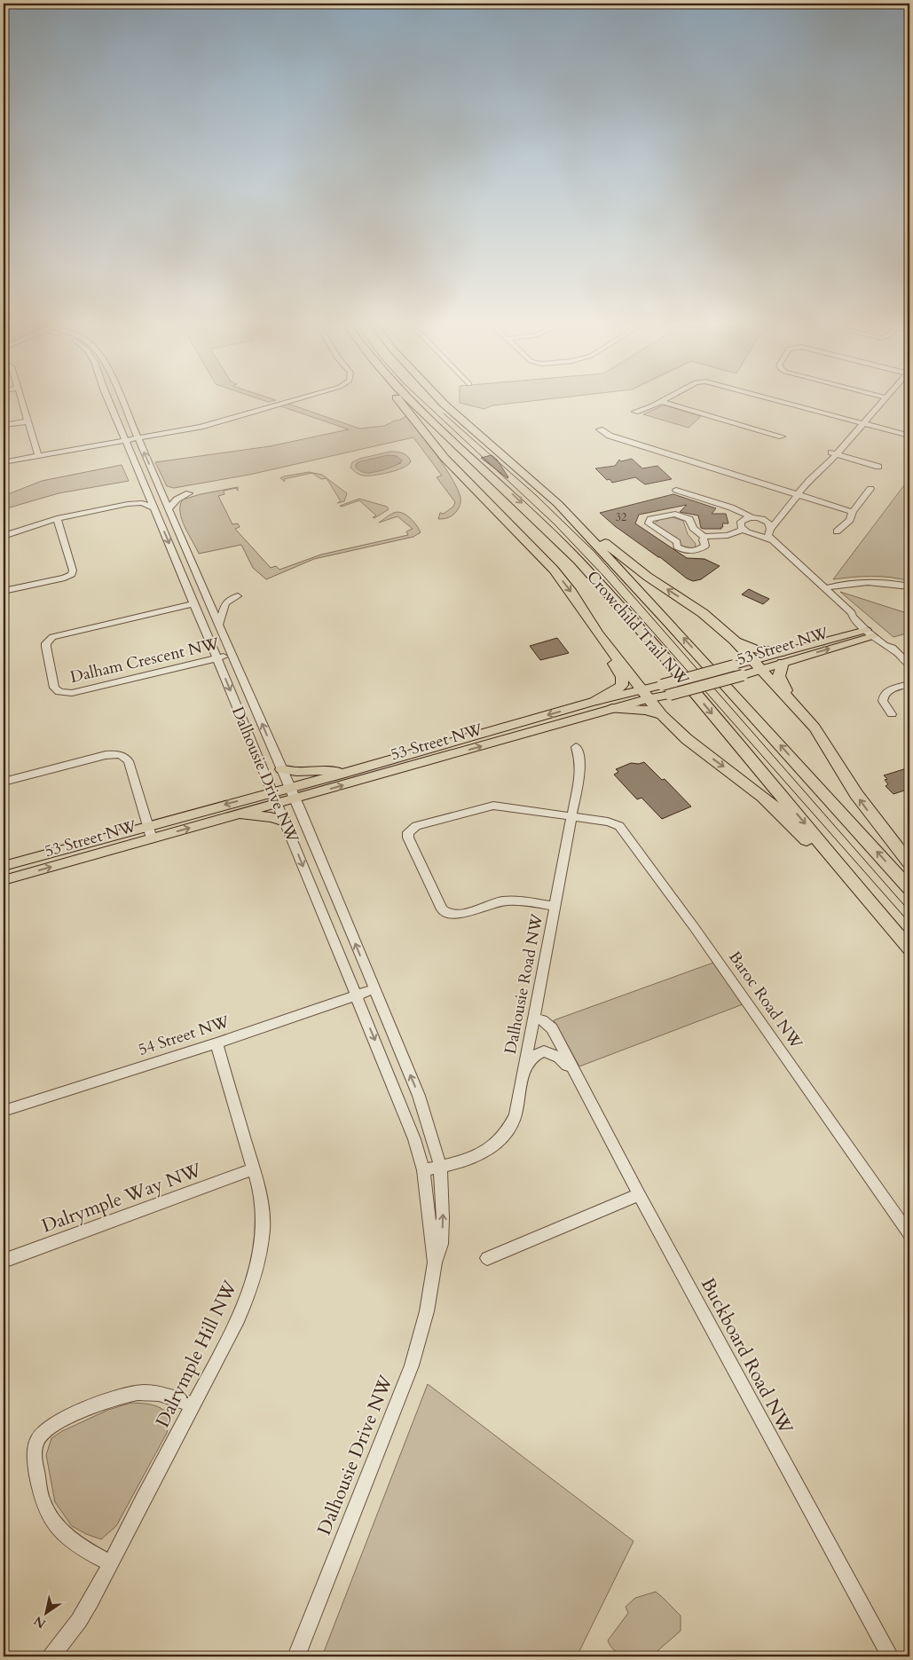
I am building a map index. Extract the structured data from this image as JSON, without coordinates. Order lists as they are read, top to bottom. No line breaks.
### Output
{"streets":{"highway":["Crowchild Trail NW"],"main road":["53 Street NW"],"street":["Dalham Crescent NW","Dalhousie Drive NW","Dalhousie Road NW","Baroc Road NW","54 Street NW","Dalrymple Way NW","Dalrymple Hill NW","Buckboard Road NW"]},"crossings":[["53 Street NW","Dalhousie Drive NW"],["Dalham Crescent NW","Dalhousie Drive NW"],["Dalhousie Drive NW","Dalhousie Road NW"],["Dalhousie Drive NW","54 Street NW"],["Dalhousie Road NW","Baroc Road NW"],["Dalhousie Road NW","Buckboard Road NW"],["54 Street NW","Dalrymple Hill NW"],["Dalrymple Way NW","Dalrymple Hill NW"]],"house_numbers":["32"],"north":"bottom left"}
